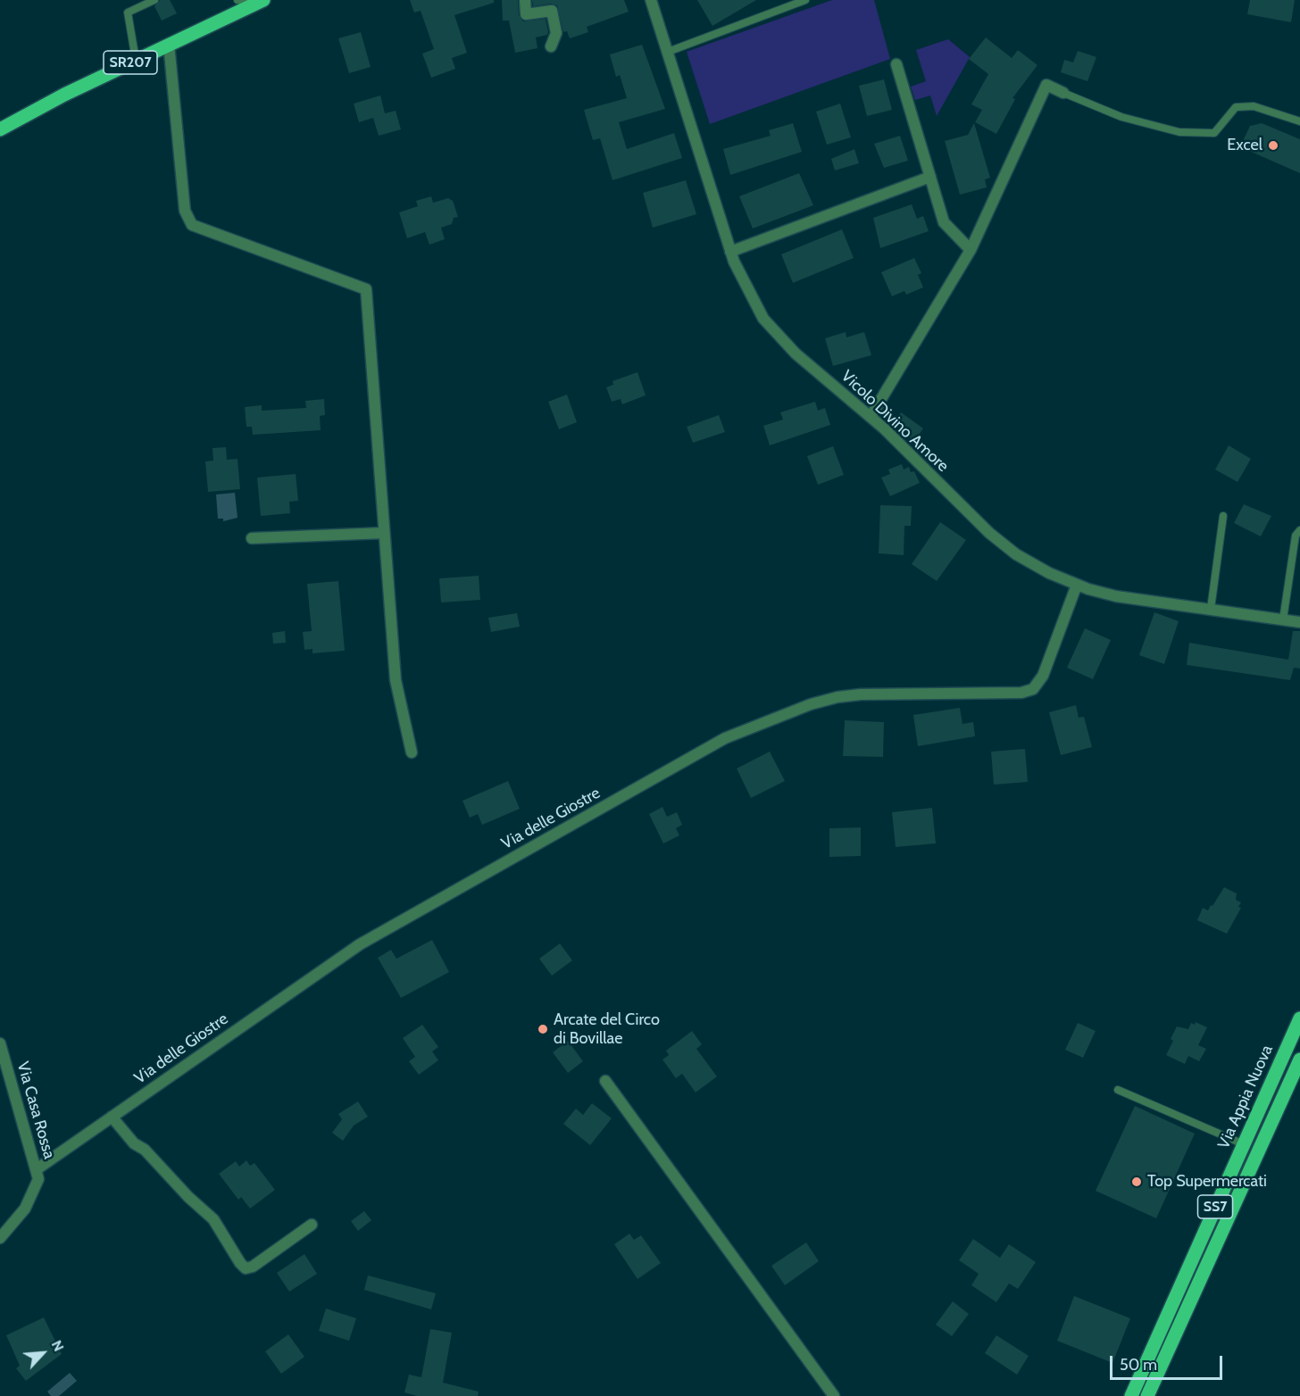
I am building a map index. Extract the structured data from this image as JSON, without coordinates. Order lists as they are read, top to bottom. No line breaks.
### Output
{"streets":{"main road":["SR207","Via Appia Nuova","SS7"],"street":["Vicolo Divino Amore","Via delle Giostre","Via Casa Rossa"]},"crossings":[["Vicolo Divino Amore","Via delle Giostre"],["Via delle Giostre","Via Casa Rossa"]],"places":["Excel","Arcate del Circo di Bovillae","Top Supermercati"],"scale_bar":"50 m","north":"top right"}
